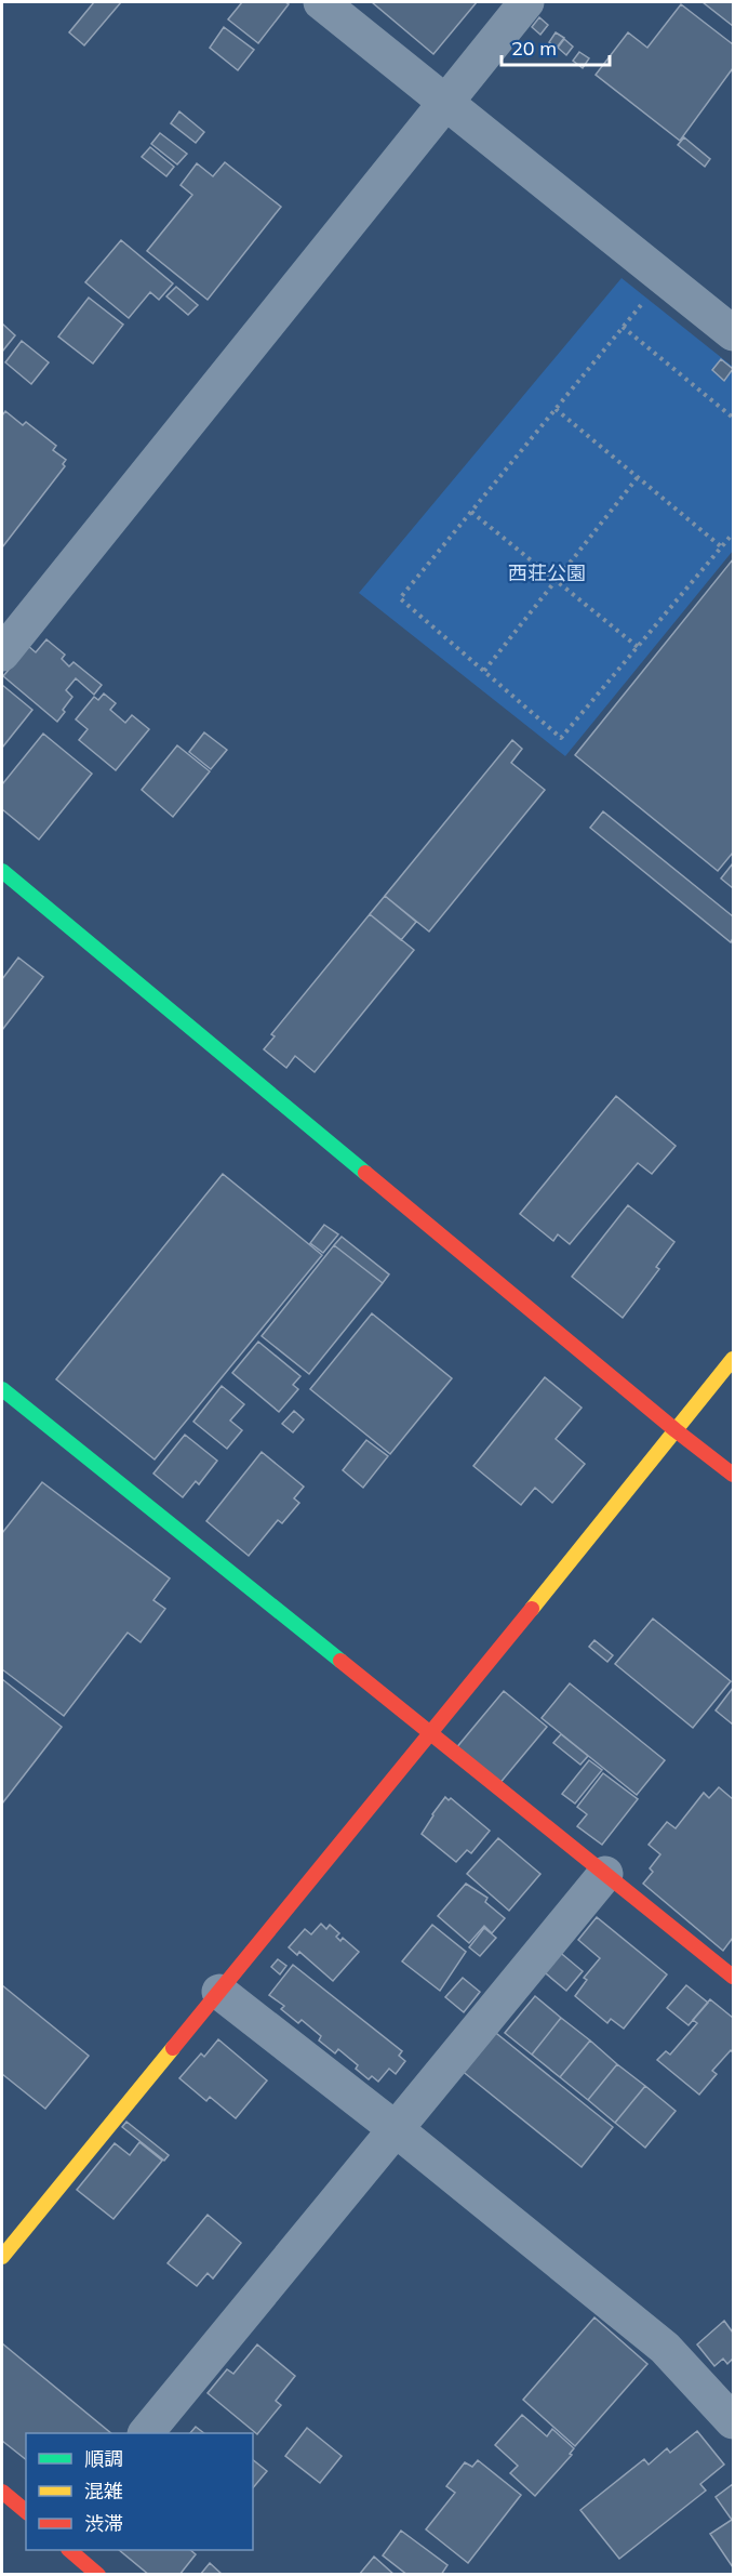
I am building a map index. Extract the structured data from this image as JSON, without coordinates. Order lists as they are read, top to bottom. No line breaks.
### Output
{"parks":["西荘公園"],"legend":["順調","混雑","渋滞"],"scale_bar":"20 m"}
